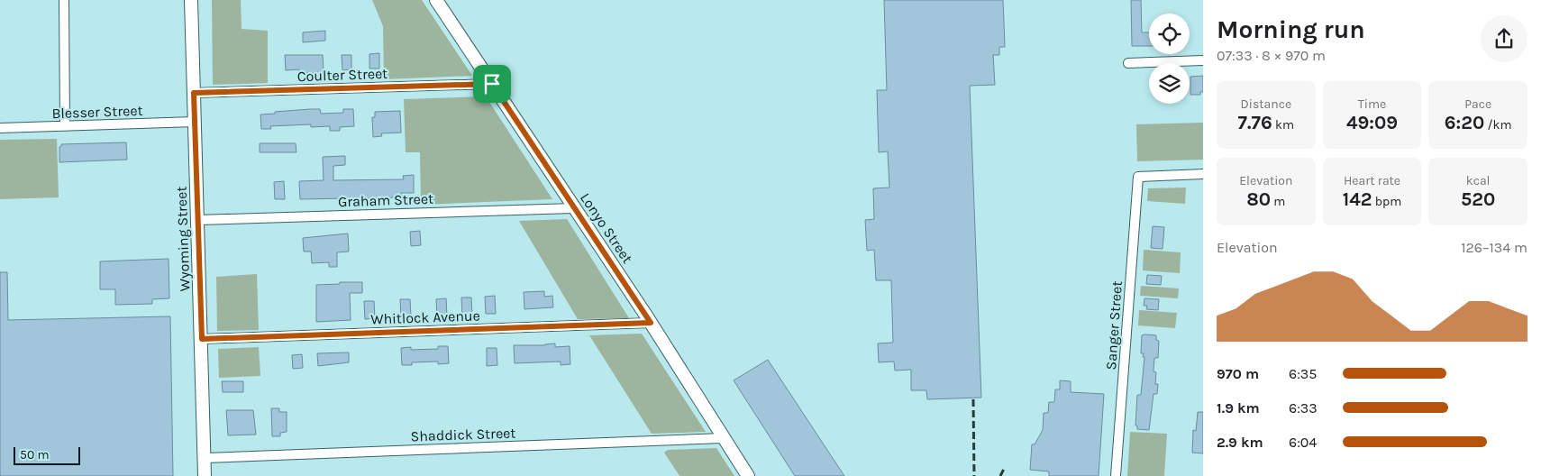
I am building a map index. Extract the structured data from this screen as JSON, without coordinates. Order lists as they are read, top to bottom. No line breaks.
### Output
{"streets":{"street":["Coulter Street","Blesser Street","Graham Street","Lonyo Street","Wyoming Street","Whitlock Avenue","Sanger Street","Shaddick Street"]},"crossings":[["Coulter Street","Lonyo Street"],["Coulter Street","Wyoming Street"],["Blesser Street","Wyoming Street"],["Graham Street","Lonyo Street"],["Graham Street","Wyoming Street"],["Lonyo Street","Whitlock Avenue"],["Lonyo Street","Shaddick Street"],["Wyoming Street","Whitlock Avenue"],["Wyoming Street","Shaddick Street"]],"scale_bar":"50 m","page":{"heading":["Morning run","07:33 · 8 × 970 m"],"stats":[["Distance","7.76 km"],["Time","49:09"],["Pace","6:20 /km"],["Elevation","80 m"],["Heart rate","142 bpm"],["kcal","520"]],"chart":["Elevation","126–134 m"],"list":[{"name":"970 m","note":"6:35"},{"name":"1.9 km","note":"6:33"},{"name":"2.9 km","note":"6:04"}],"scale":"50 m"}}
